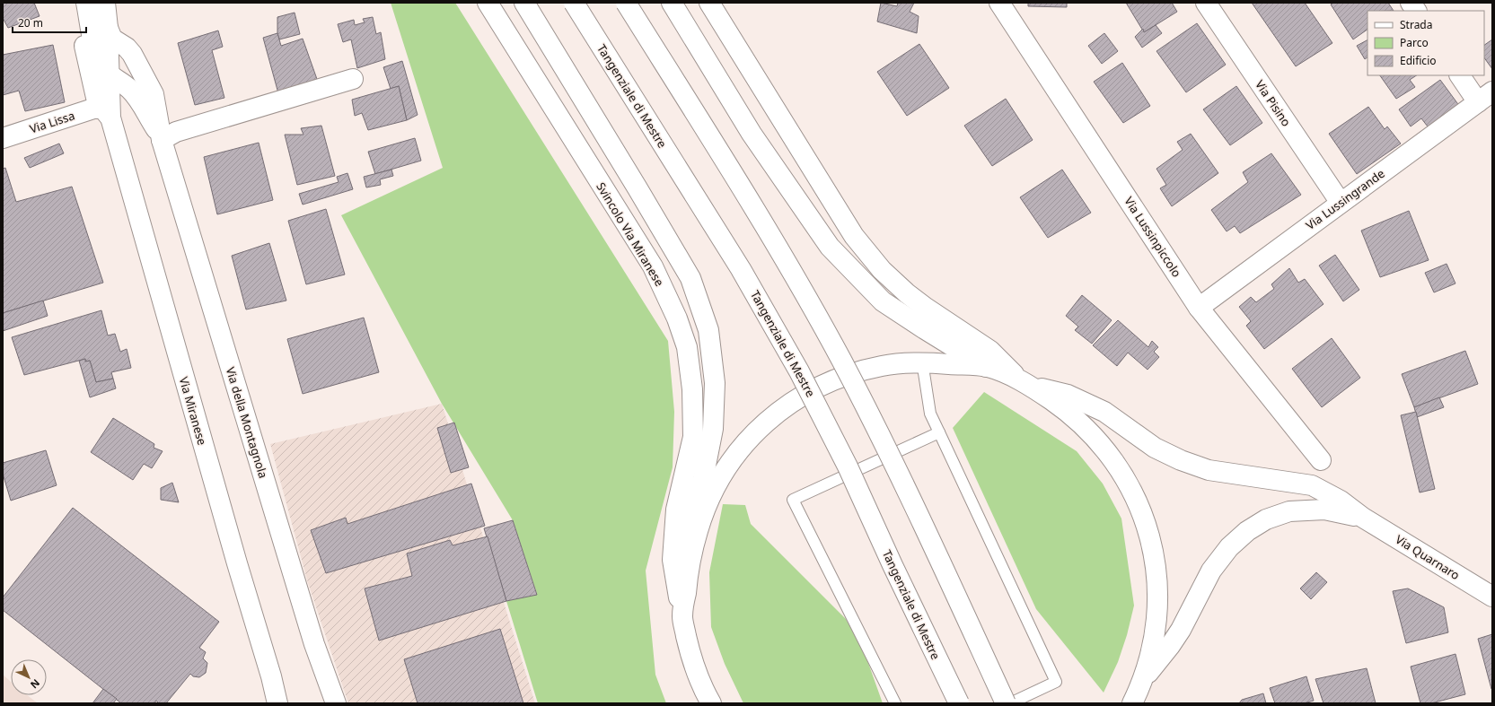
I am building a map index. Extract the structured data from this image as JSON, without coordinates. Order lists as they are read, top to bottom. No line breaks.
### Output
{"streets":{"main road":["Tangenziale di Mestre","Via Pisino","Via Lissa","Via Lussingrande","Svincolo Via Miranese","Via Lussinpiccolo","Via Miranese","Via della Montagnola","Via Quarnaro"]},"crossings":[["Via Pisino","Via Lussingrande"],["Via Lissa","Via Miranese"],["Via Lussingrande","Via Lussinpiccolo"]],"legend":["Strada","Parco","Edificio"],"scale_bar":"20 m","north":"bottom right"}
